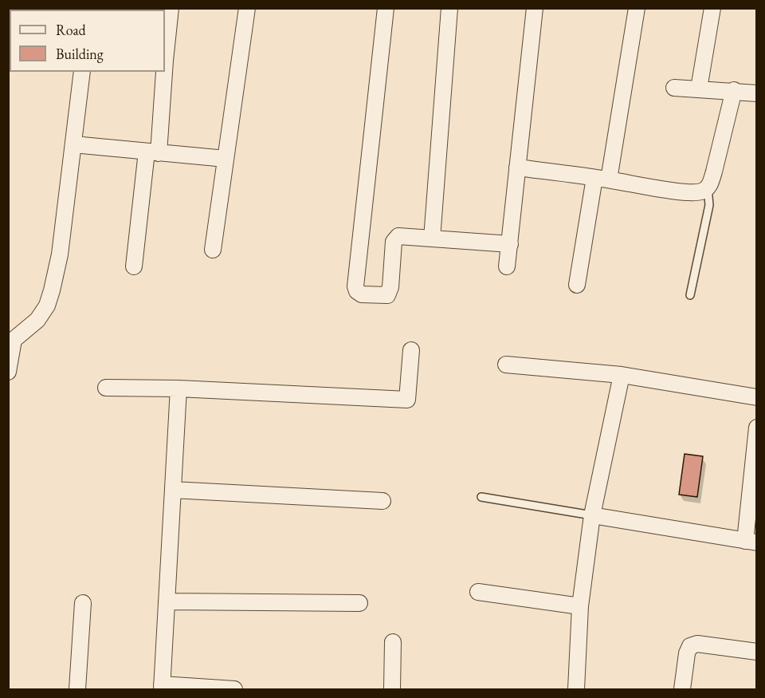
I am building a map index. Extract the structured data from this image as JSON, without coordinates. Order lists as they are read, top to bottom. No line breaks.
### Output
{"legend":["Road","Building"]}
